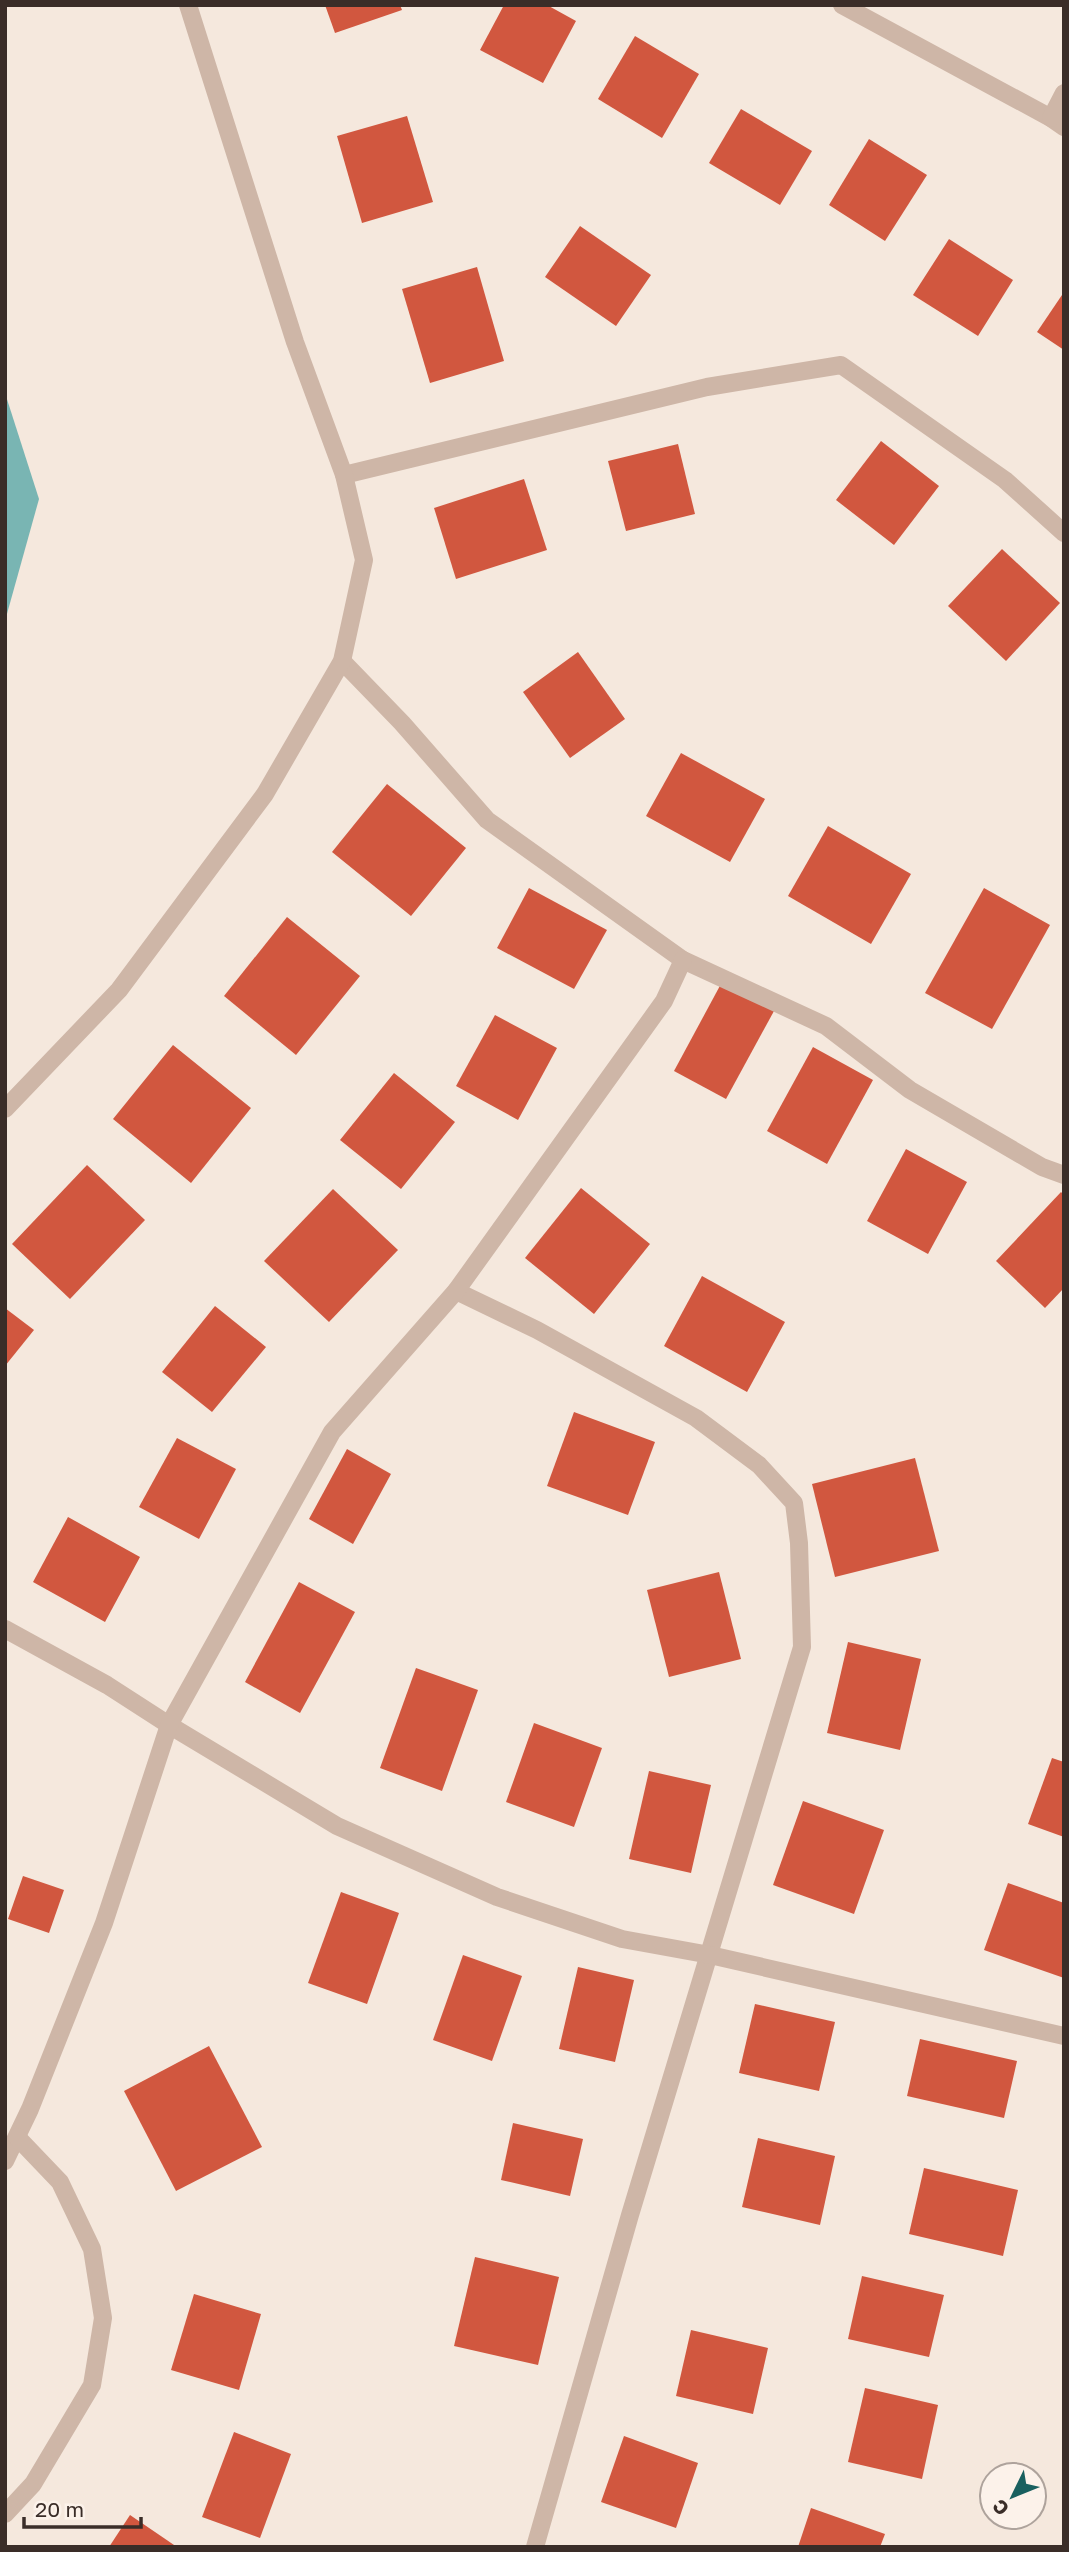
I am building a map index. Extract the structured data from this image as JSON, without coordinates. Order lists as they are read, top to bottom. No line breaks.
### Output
{"scale_bar":"20 m","north":"bottom left"}
